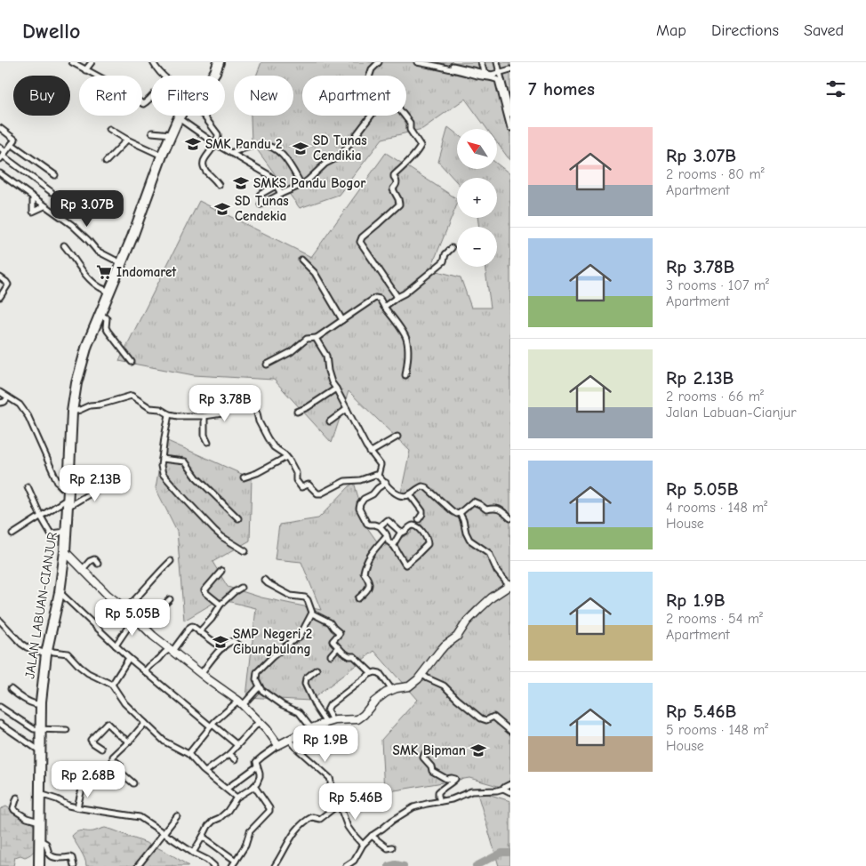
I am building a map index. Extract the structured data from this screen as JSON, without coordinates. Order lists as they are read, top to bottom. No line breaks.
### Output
{"streets":{"highway":["JALAN LABUAN-CIANJUR"]},"places":{"school or university":["SMK Pandu 2","SD Tunas Cendikia","SMKS Pandu Bogor","SD Tunas Cendekia","SMP Negeri 2 Cibungbulang","SMK Bipman"],"supermarket":["Indomaret"]},"north":"top left","page":{"header":"Dwello","nav":["Map","Directions","Saved"],"heading":"7 homes","chip":["Buy","Rent","Filters","New","Apartment"],"list":[{"name":"Rp 3.07B","note":"2 rooms · 80 m² · Apartment"},{"name":"Rp 3.78B","note":"3 rooms · 107 m² · Apartment"},{"name":"Rp 2.13B","note":"2 rooms · 66 m² · Jalan Labuan-Cianjur"},{"name":"Rp 5.05B","note":"4 rooms · 148 m² · House"},{"name":"Rp 1.9B","note":"2 rooms · 54 m² · Apartment"},{"name":"Rp 5.46B","note":"5 rooms · 148 m² · House"}],"map_buttons":["+","−"],"price":["Rp 3.07B","Rp 3.78B","Rp 2.13B","Rp 5.05B","Rp 1.9B","Rp 2.68B","Rp 5.46B"]}}
